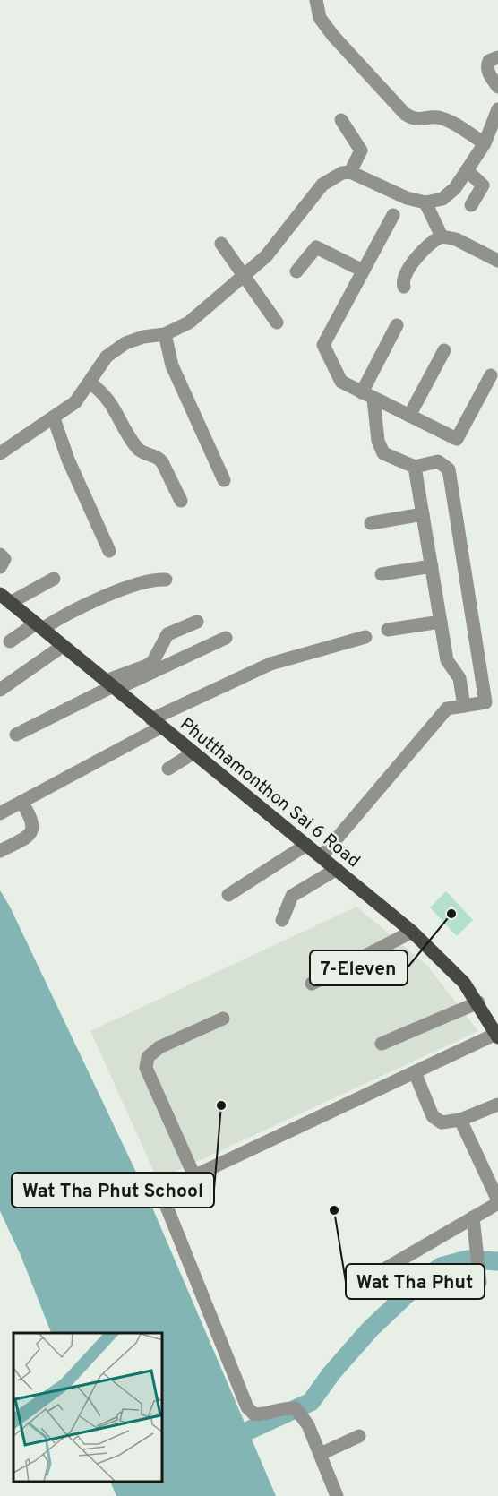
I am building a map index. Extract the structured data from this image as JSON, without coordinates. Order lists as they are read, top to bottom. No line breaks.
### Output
{"streets":{"main road":["Phutthamonthon Sai 6 Road"]},"places":["7-Eleven","Wat Tha Phut School","Wat Tha Phut"]}
